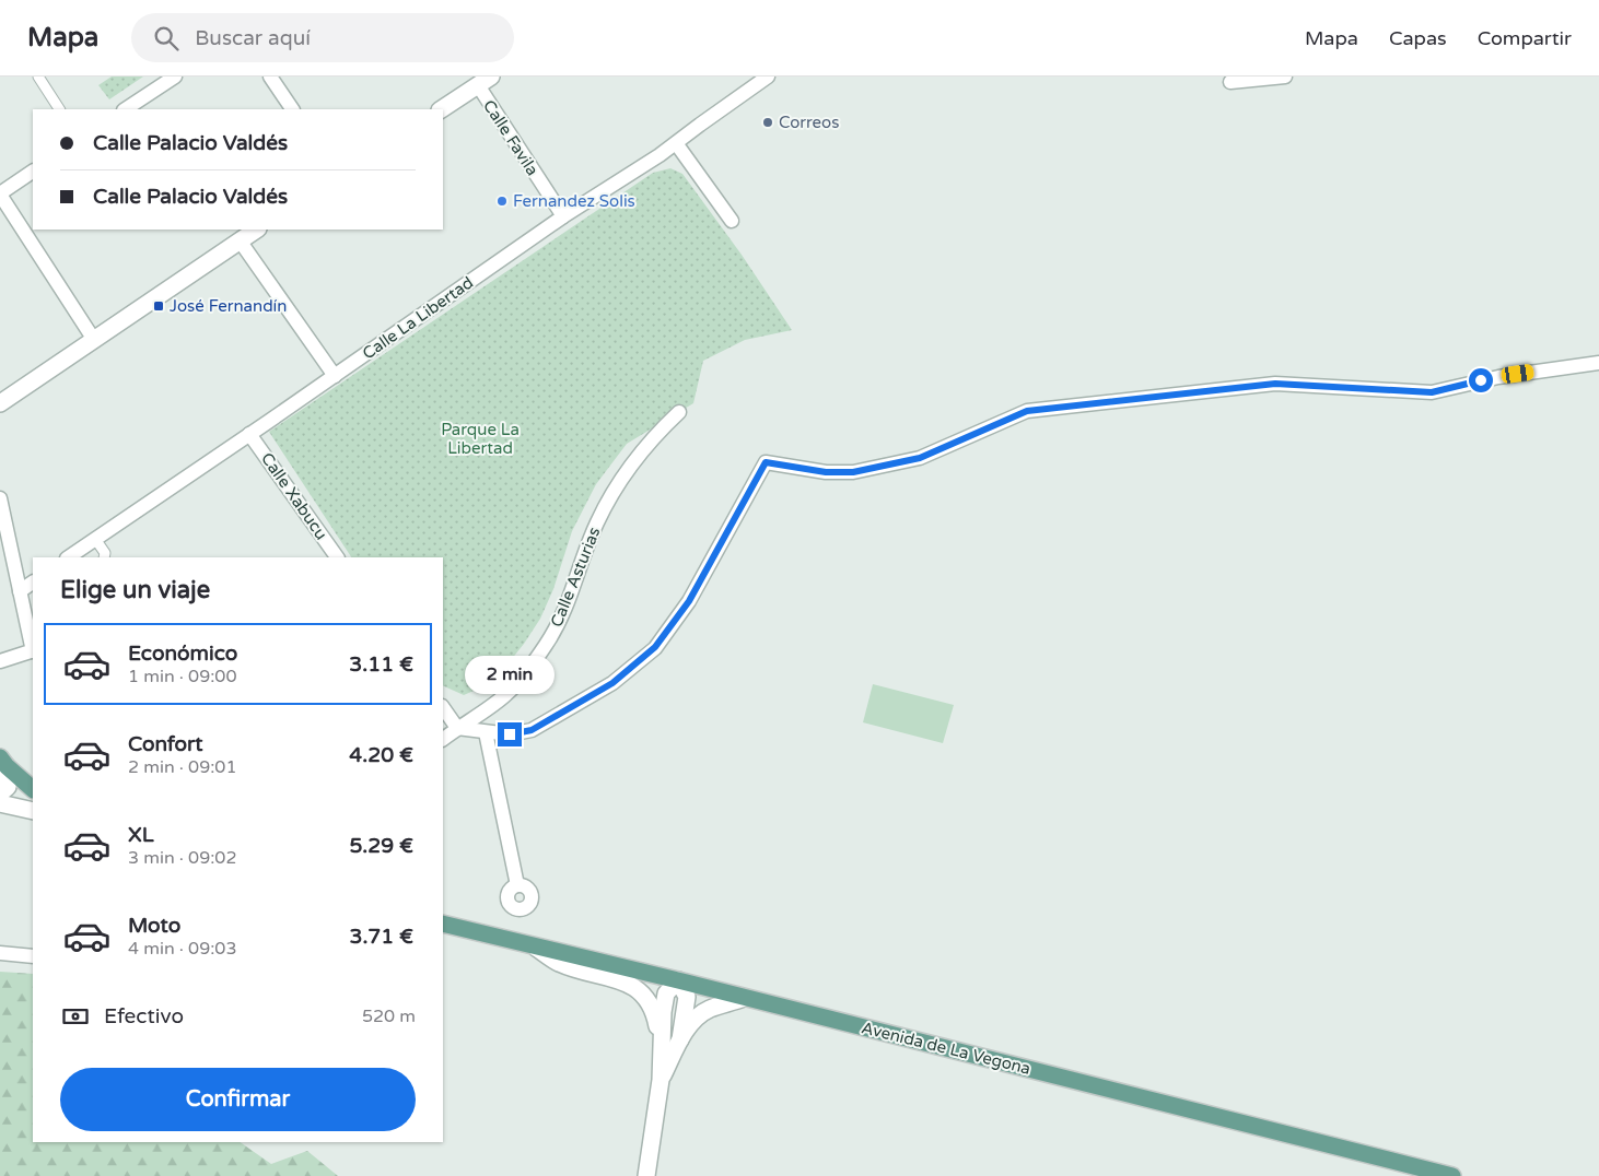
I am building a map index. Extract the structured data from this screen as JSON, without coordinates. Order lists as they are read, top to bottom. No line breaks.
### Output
{"streets":{"main road":["Avenida de La Vegona"],"street":["Calle Favila","Calle La Libertad","Calle Xabucu","Calle Asturias"]},"crossings":[["Calle Favila","Calle La Libertad"],["Calle La Libertad","Calle Xabucu"]],"parks":["Parque La Libertad"],"places":{"other":["Correos","Fernandez Solis"],"transit":["José Fernandín"]},"page":{"header":"Mapa","search":"Buscar aquí","nav":["Mapa","Capas","Compartir"],"banner":["Calle Palacio Valdés","Calle Palacio Valdés"],"heading":"Elige un viaje","list":[{"name":"Económico","note":"1 min · 09:00","value":"3.11 €"},{"name":"Confort","note":"2 min · 09:01","value":"4.20 €"},{"name":"XL","note":"3 min · 09:02","value":"5.29 €"},{"name":"Moto","note":"4 min · 09:03","value":"3.71 €"}],"bubble":"2 min","pay":["Efectivo","520 m"],"buttons":"Confirmar"}}
